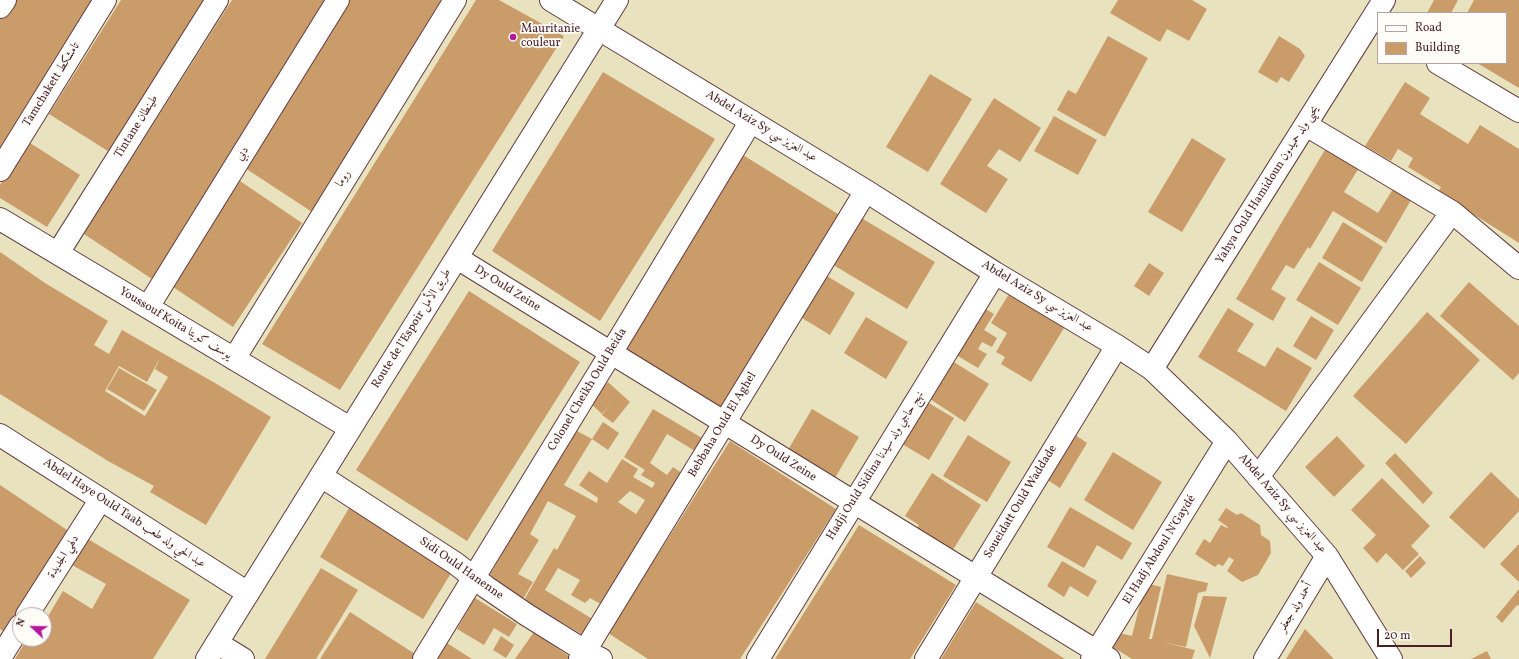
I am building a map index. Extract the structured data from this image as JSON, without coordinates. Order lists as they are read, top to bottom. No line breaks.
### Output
{"streets":{"street":["Tamchakett تامشكط","Tintane طينطان","Abdel Aziz Sy عبد العزيز سي","دبي","روما","Yahya Ould Hamidoun يحيى ولد حميدون","Dy Ould Zeine","Youssouf Koita يوسف كويتا","Route de l’Espoir طريق الأمل","Colonel Cheikh Ould Beida","Bebbaha Ould El Aghel","Hadji Ould Sidina نهج حاجي ولد سيدنا","Soueidatt Ould Waddade","Abdel Haye Ould Taab عبد الحي ولد طعب","El Hadj Abdoul N'Gaydé","دلهي الجديدة","Sidi Ould Hanenne","أحمد ولد جعفر"]},"crossings":[["Tintane طينطان","Youssouf Koita يوسف كويتا"],["Abdel Aziz Sy عبد العزيز سي","Yahya Ould Hamidoun يحيى ولد حميدون"],["Abdel Aziz Sy عبد العزيز سي","Route de l’Espoir طريق الأمل"],["Abdel Aziz Sy عبد العزيز سي","Colonel Cheikh Ould Beida"],["Abdel Aziz Sy عبد العزيز سي","Bebbaha Ould El Aghel"],["Abdel Aziz Sy عبد العزيز سي","Hadji Ould Sidina نهج حاجي ولد سيدنا"],["Abdel Aziz Sy عبد العزيز سي","Soueidatt Ould Waddade"],["Abdel Aziz Sy عبد العزيز سي","El Hadj Abdoul N'Gaydé"],["Abdel Aziz Sy عبد العزيز سي","أحمد ولد جعفر"],["دبي","Youssouf Koita يوسف كويتا"],["روما","Youssouf Koita يوسف كويتا"],["Dy Ould Zeine","Route de l’Espoir طريق الأمل"],["Dy Ould Zeine","Colonel Cheikh Ould Beida"],["Dy Ould Zeine","Bebbaha Ould El Aghel"],["Dy Ould Zeine","Hadji Ould Sidina نهج حاجي ولد سيدنا"],["Dy Ould Zeine","Soueidatt Ould Waddade"],["Dy Ould Zeine","El Hadj Abdoul N'Gaydé"],["Youssouf Koita يوسف كويتا","Route de l’Espoir طريق الأمل"],["Route de l’Espoir طريق الأمل","Abdel Haye Ould Taab عبد الحي ولد طعب"],["Route de l’Espoir طريق الأمل","Sidi Ould Hanenne"],["Colonel Cheikh Ould Beida","Sidi Ould Hanenne"],["Bebbaha Ould El Aghel","Sidi Ould Hanenne"],["Abdel Haye Ould Taab عبد الحي ولد طعب","دلهي الجديدة"]],"places":["Mauritanie couleur"],"legend":["Road","Building"],"scale_bar":"20 m","north":"left"}
